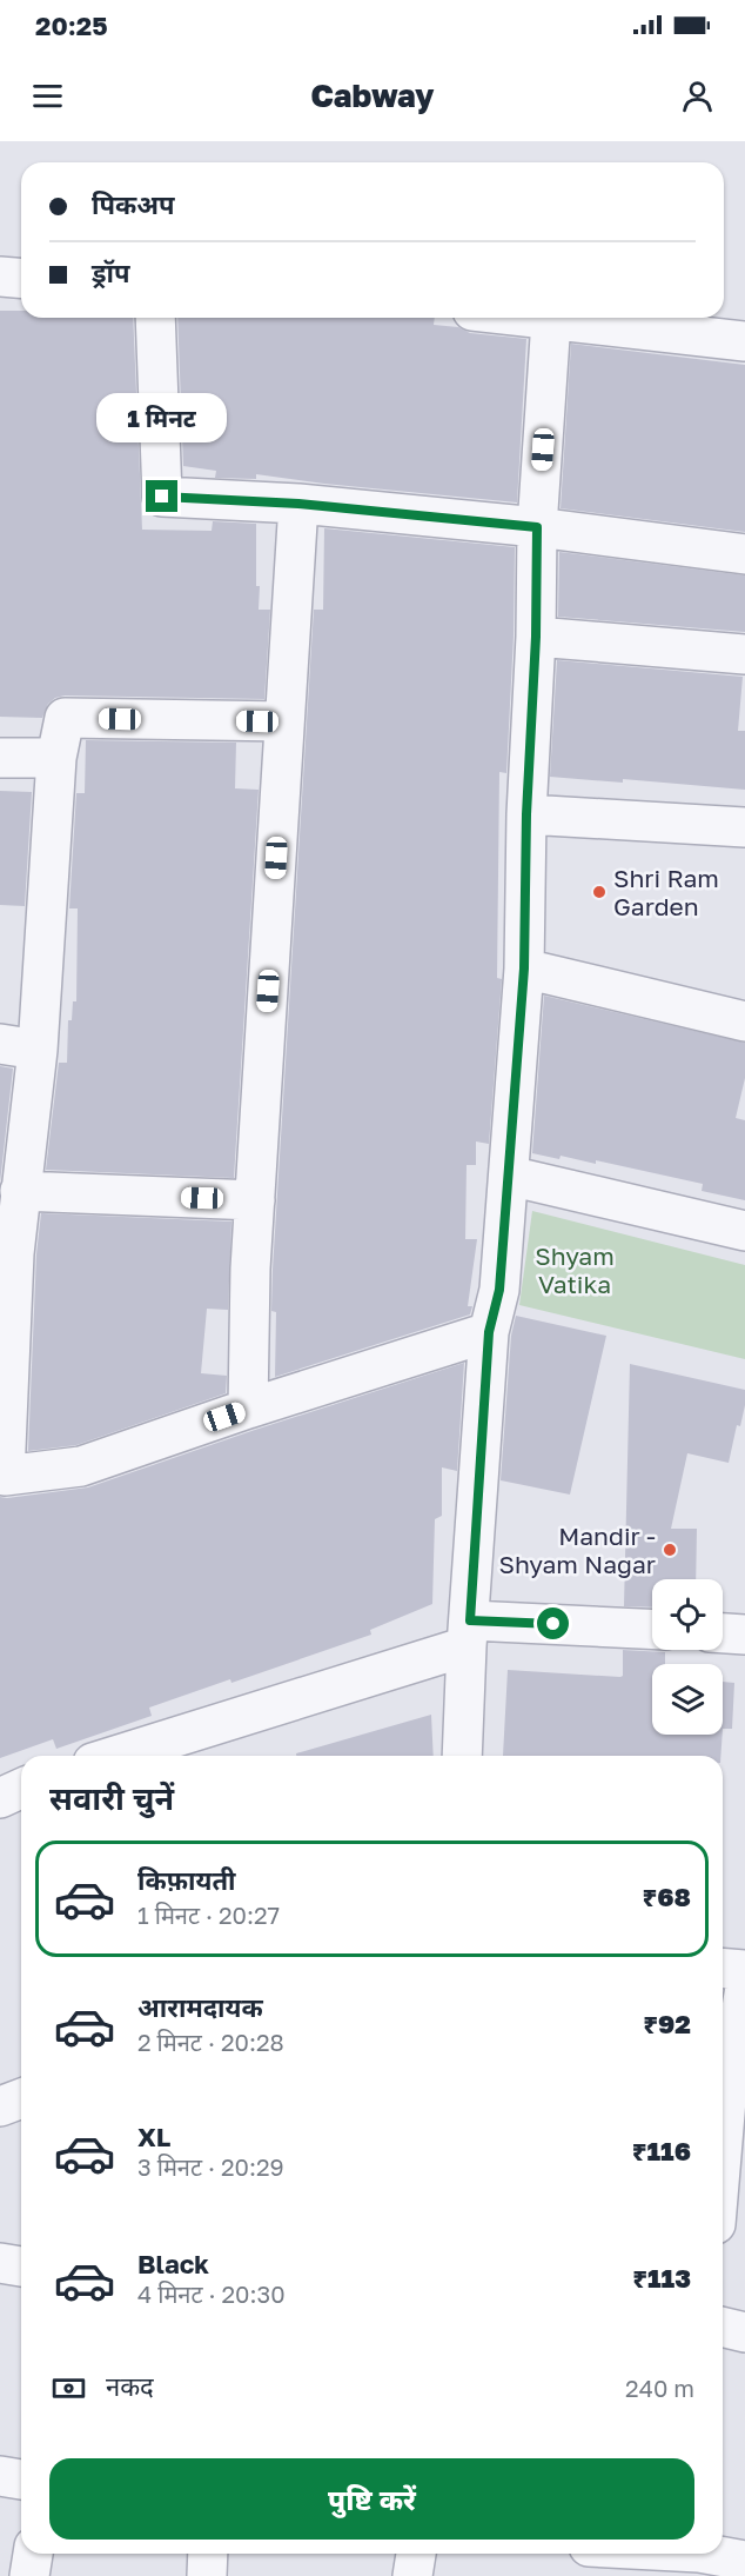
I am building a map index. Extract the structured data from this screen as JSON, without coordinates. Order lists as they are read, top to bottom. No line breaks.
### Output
{"parks":["Shyam Vatika"],"places":["Shri Ram Garden","Mandir - Shyam Nagar"],"page":{"status":"20:25","header":"Cabway","banner":["पिकअप","ड्रॉप"],"bubble":"1 मिनट","heading":"सवारी चुनें","list":[{"name":"किफ़ायती","note":"1 मिनट · 20:27","value":"₹68"},{"name":"आरामदायक","note":"2 मिनट · 20:28","value":"₹92"},{"name":"XL","note":"3 मिनट · 20:29","value":"₹116"},{"name":"Black","note":"4 मिनट · 20:30","value":"₹113"}],"pay":["नकद","240 m"],"buttons":"पुष्टि करें"}}
